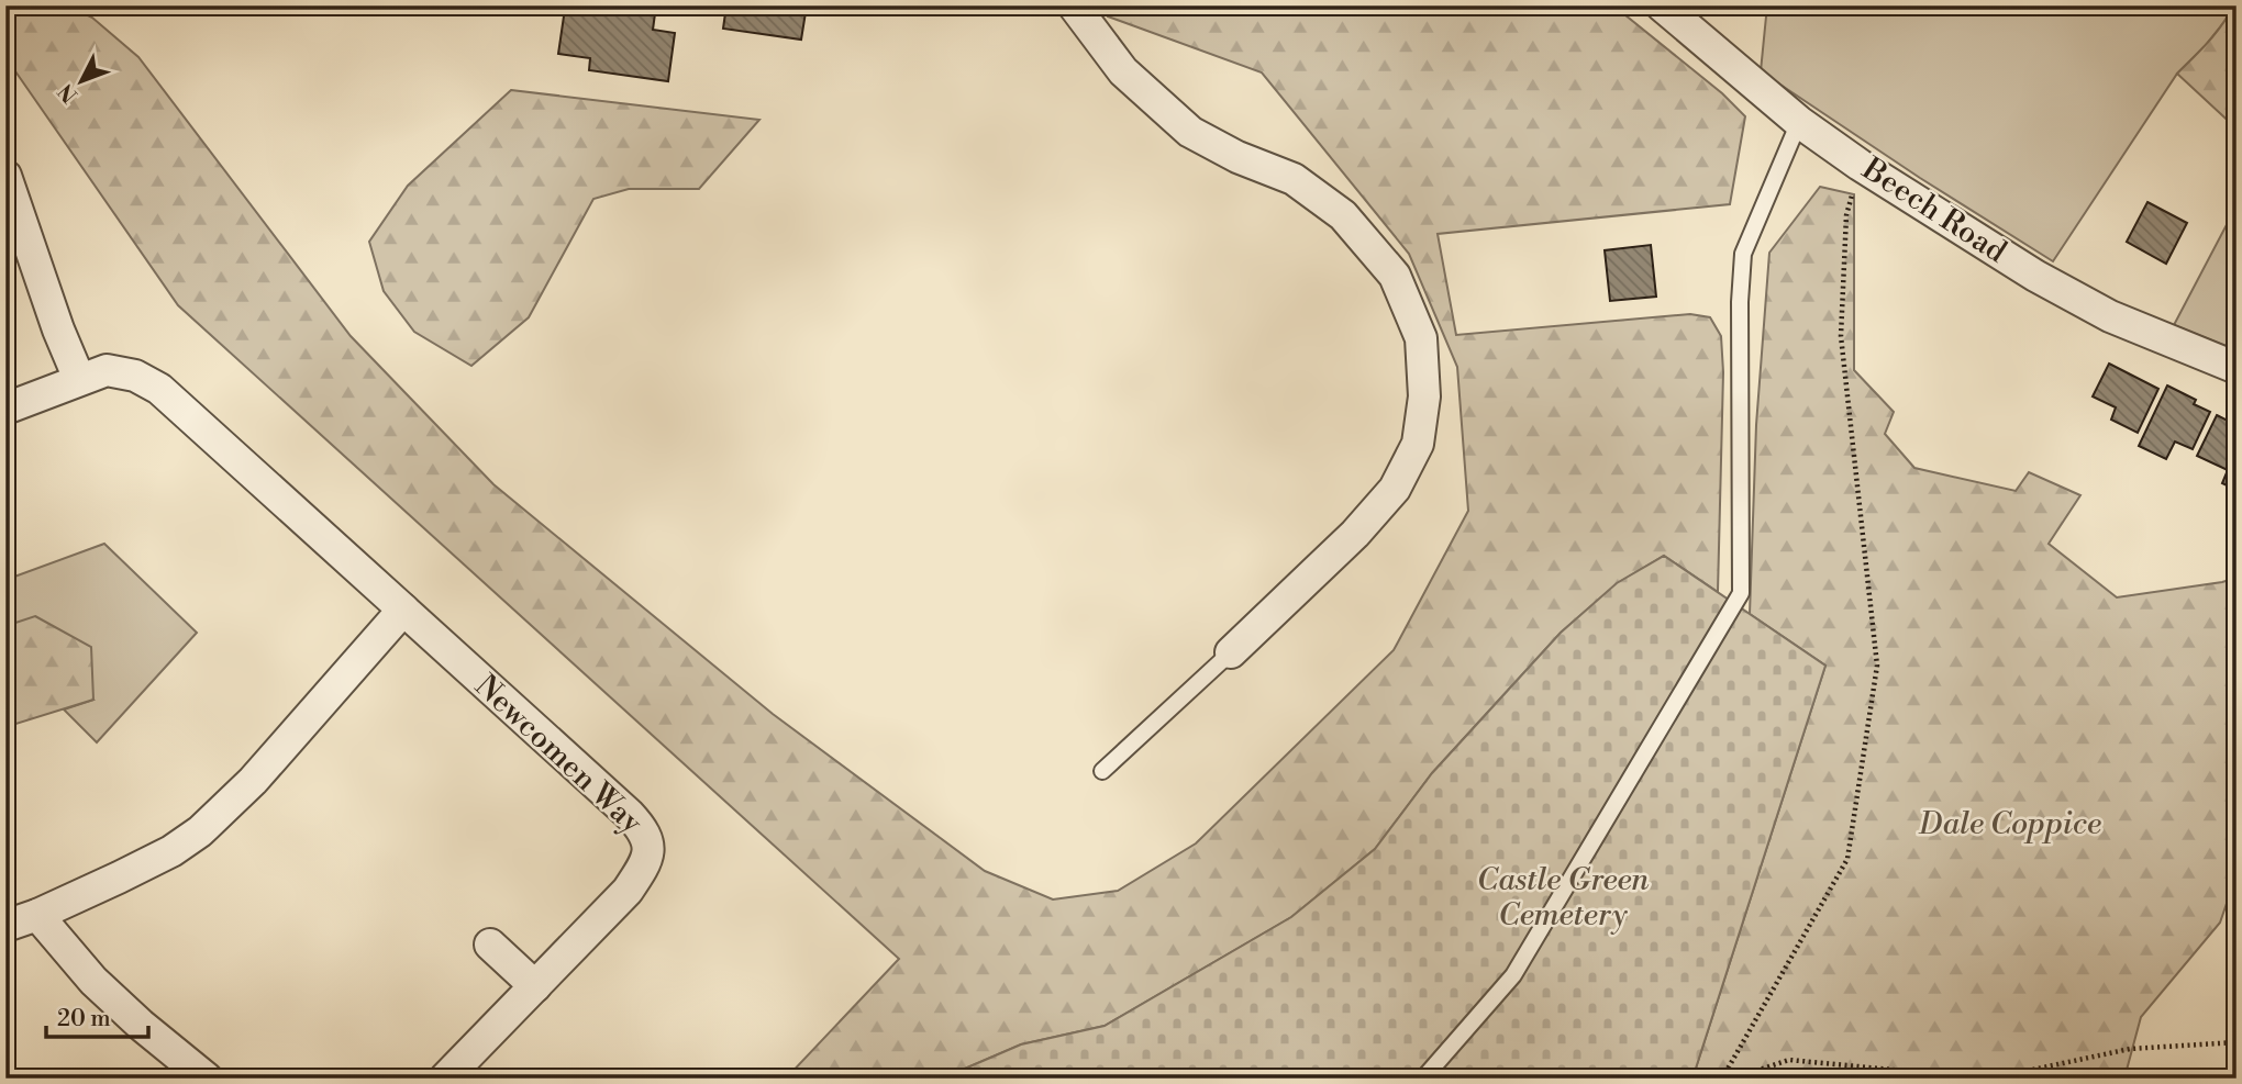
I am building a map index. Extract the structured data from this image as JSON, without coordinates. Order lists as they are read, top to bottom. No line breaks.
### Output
{"streets":{"street":["Beech Road","Newcomen Way"]},"parks":["Dale Coppice","Castle Green Cemetery"],"scale_bar":"20 m","north":"bottom left"}
